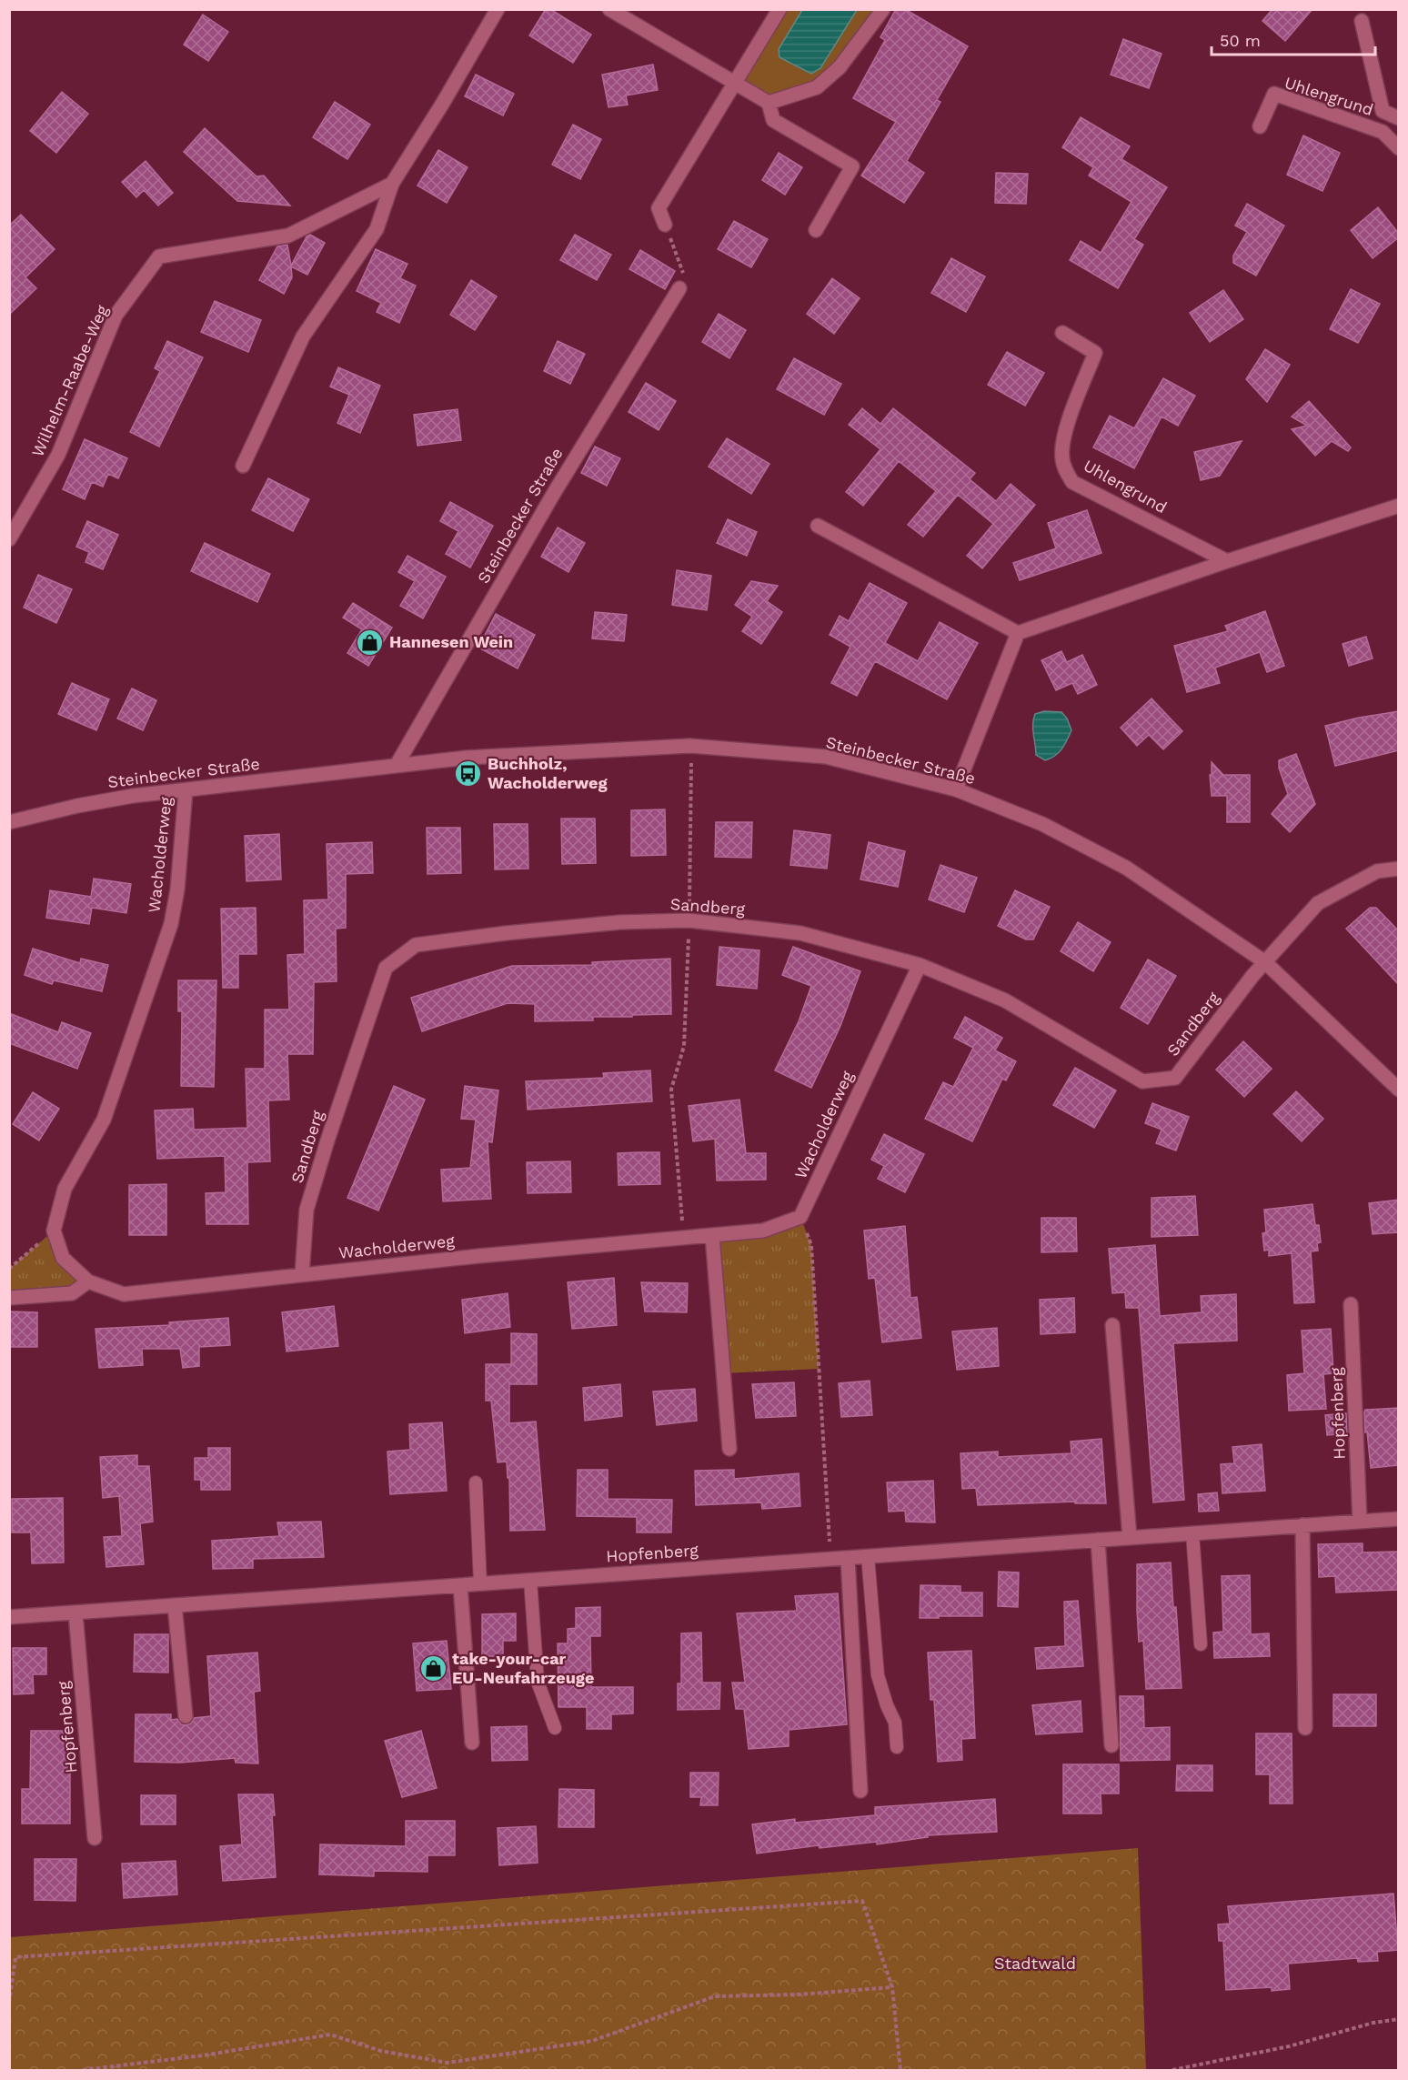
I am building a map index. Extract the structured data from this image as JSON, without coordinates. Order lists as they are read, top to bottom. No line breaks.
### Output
{"streets":{"street":["Uhlengrund","Wilhelm-Raabe-Weg","Steinbecker Straße","Wacholderweg","Sandberg","Hopfenberg"]},"crossings":[["Steinbecker Straße","Wacholderweg"],["Steinbecker Straße","Sandberg"],["Wacholderweg","Sandberg"]],"parks":["Stadtwald"],"places":{"shop":["Hannesen Wein","take-your-car EU-Neufahrzeuge"],"bus stop":["Buchholz, Wacholderweg"]},"scale_bar":"50 m"}
